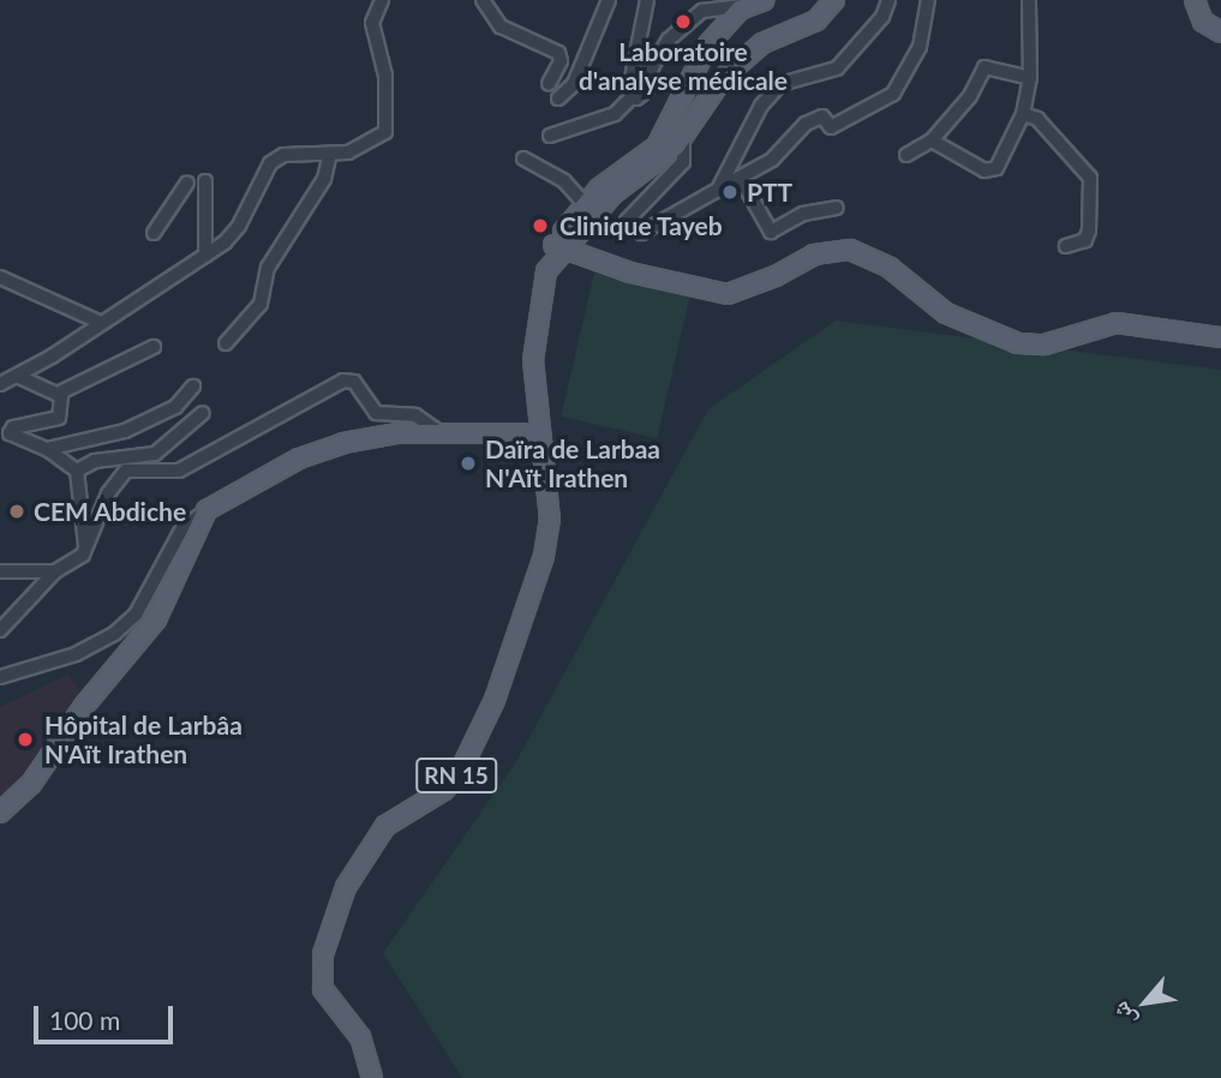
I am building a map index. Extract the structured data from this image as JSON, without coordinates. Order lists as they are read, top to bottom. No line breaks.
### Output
{"streets":{"main road":["RN 15"]},"places":["Laboratoire d'analyse médicale","PTT","Clinique Tayeb","Daïra de Larbaa N'Aït Irathen","CEM Abdiche","Hôpital de Larbâa N'Aït Irathen"],"scale_bar":"100 m","north":"bottom left"}
